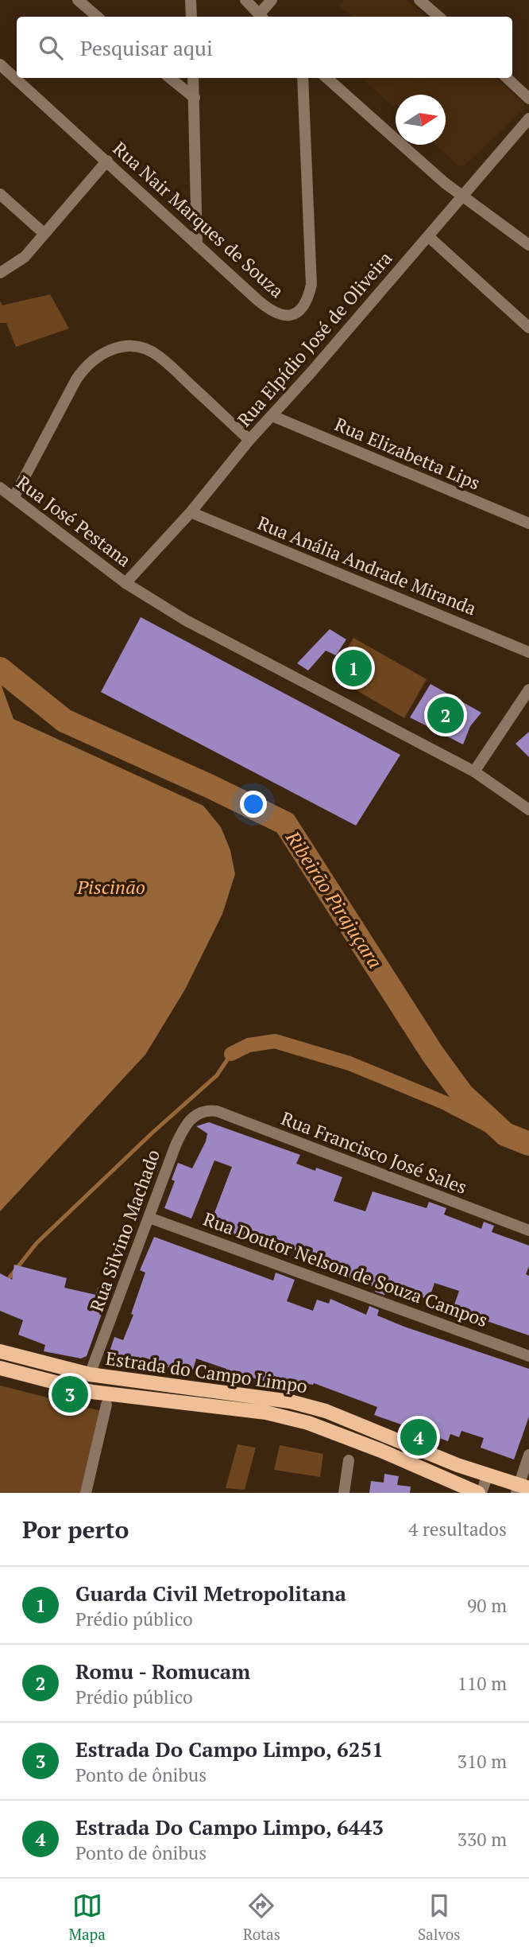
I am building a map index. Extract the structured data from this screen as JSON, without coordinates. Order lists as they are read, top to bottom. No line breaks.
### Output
{"streets":{"main road":["Estrada do Campo Limpo"],"street":["Rua Nair Marques de Souza","Rua Elpídio José de Oliveira","Rua Elizabetta Lips","Rua José Pestana","Rua Anália Andrade Miranda","Rua Francisco José Sales","Rua Silvino Machado","Rua Doutor Nelson de Souza Campos"]},"crossings":[["Rua Elpídio José de Oliveira","Rua Elizabetta Lips"],["Rua Elpídio José de Oliveira","Rua José Pestana"],["Rua Elpídio José de Oliveira","Rua Anália Andrade Miranda"],["Rua Francisco José Sales","Rua Silvino Machado"],["Rua Silvino Machado","Rua Doutor Nelson de Souza Campos"],["Rua Silvino Machado","Estrada do Campo Limpo"]],"water":["Piscinão","Ribeirão Pirajuçara"],"north":"right","page":{"search":"Pesquisar aqui","pins":["1","2","3","4"],"heading":["Por perto","4 resultados"],"list":[{"mark":"1","name":"Guarda Civil Metropolitana","note":"Prédio público","value":"90 m"},{"mark":"2","name":"Romu - Romucam","note":"Prédio público","value":"110 m"},{"mark":"3","name":"Estrada Do Campo Limpo, 6251","note":"Ponto de ônibus","value":"310 m"},{"mark":"4","name":"Estrada Do Campo Limpo, 6443","note":"Ponto de ônibus","value":"330 m"}],"nav":["Mapa","Rotas","Salvos"]}}
